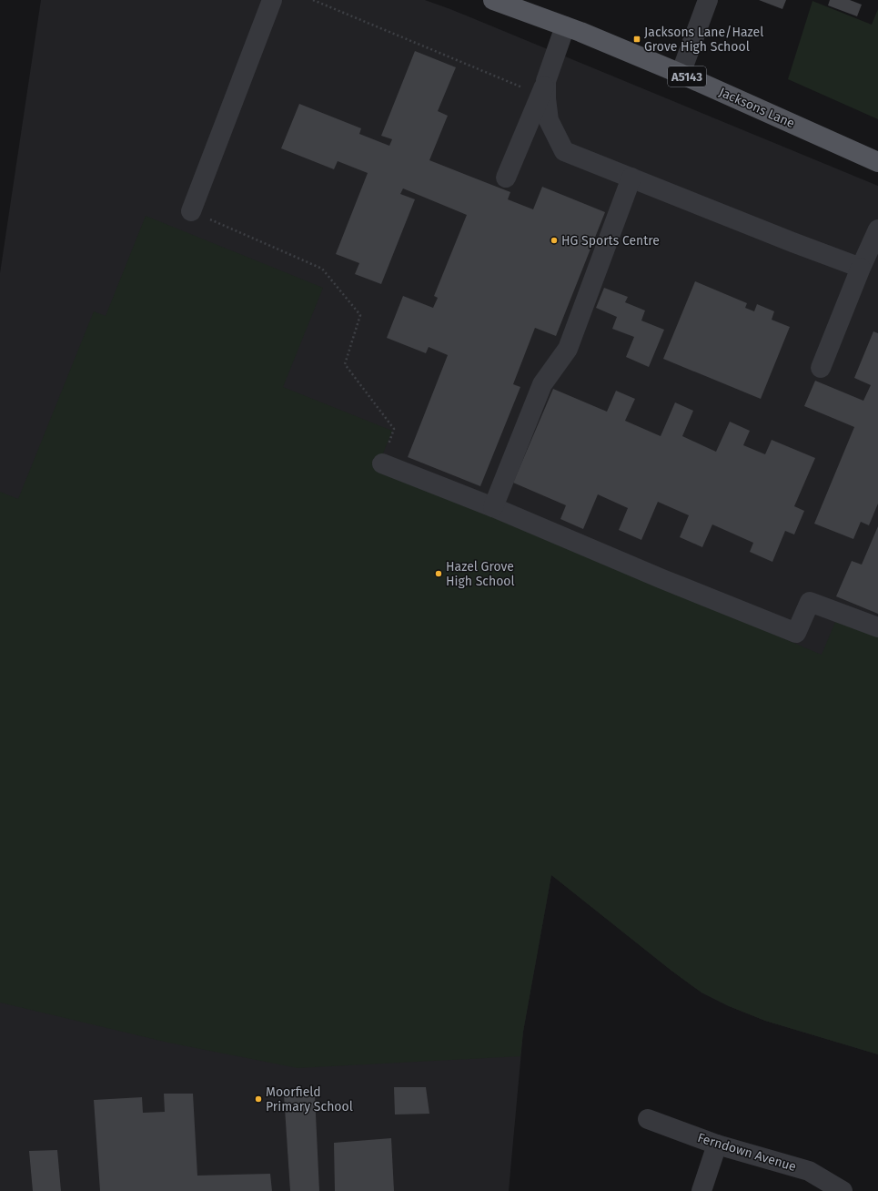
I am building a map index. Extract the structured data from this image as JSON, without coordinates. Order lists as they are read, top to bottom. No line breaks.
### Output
{"streets":{"main road":["A5143","Jacksons Lane"],"street":["Ferndown Avenue"]},"places":{"transit":["Jacksons Lane/Hazel Grove High School"],"other":["HG Sports Centre","Hazel Grove High School","Moorfield Primary School"]}}
